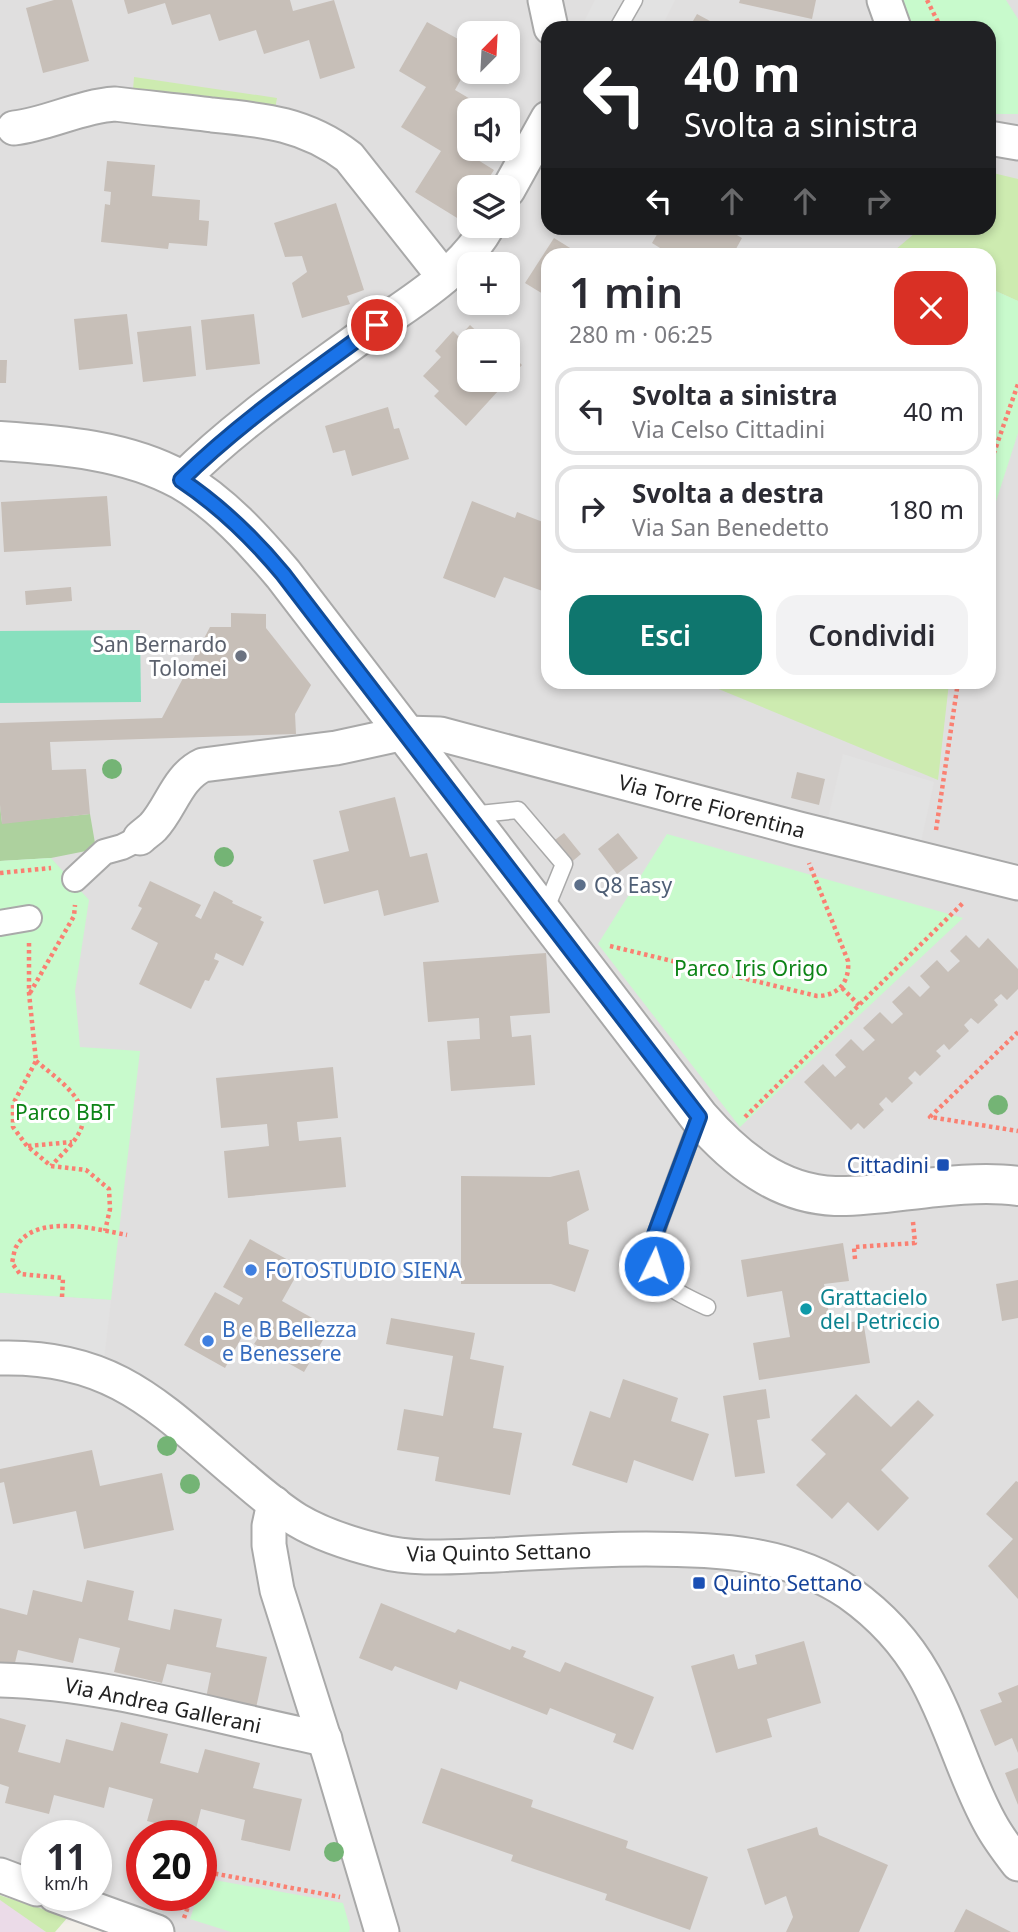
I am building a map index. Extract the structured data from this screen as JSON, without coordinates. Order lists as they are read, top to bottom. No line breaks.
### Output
{"streets":{"street":["Via Torre Fiorentina","Via Quinto Settano","Via Andrea Gallerani"]},"parks":["Parco Iris Origo","Parco BBT"],"places":{"other":["San Bernardo Tolomei","Q8 Easy","FOTOSTUDIO SIENA","Grattacielo del Petriccio","B e B Bellezza e Benessere"],"transit":["Cittadini","Quinto Settano"]},"north":"top right","page":{"map_buttons":["+","−"],"turn":["40 m","Svolta a sinistra"],"heading":["1 min","280 m · 06:25"],"list":[{"name":"Svolta a sinistra","note":"Via Celso Cittadini","value":"40 m"},{"name":"Svolta a destra","note":"Via San Benedetto","value":"180 m"}],"buttons":["Esci","Condividi"],"speed":"11 km/h","limit":"20"}}
